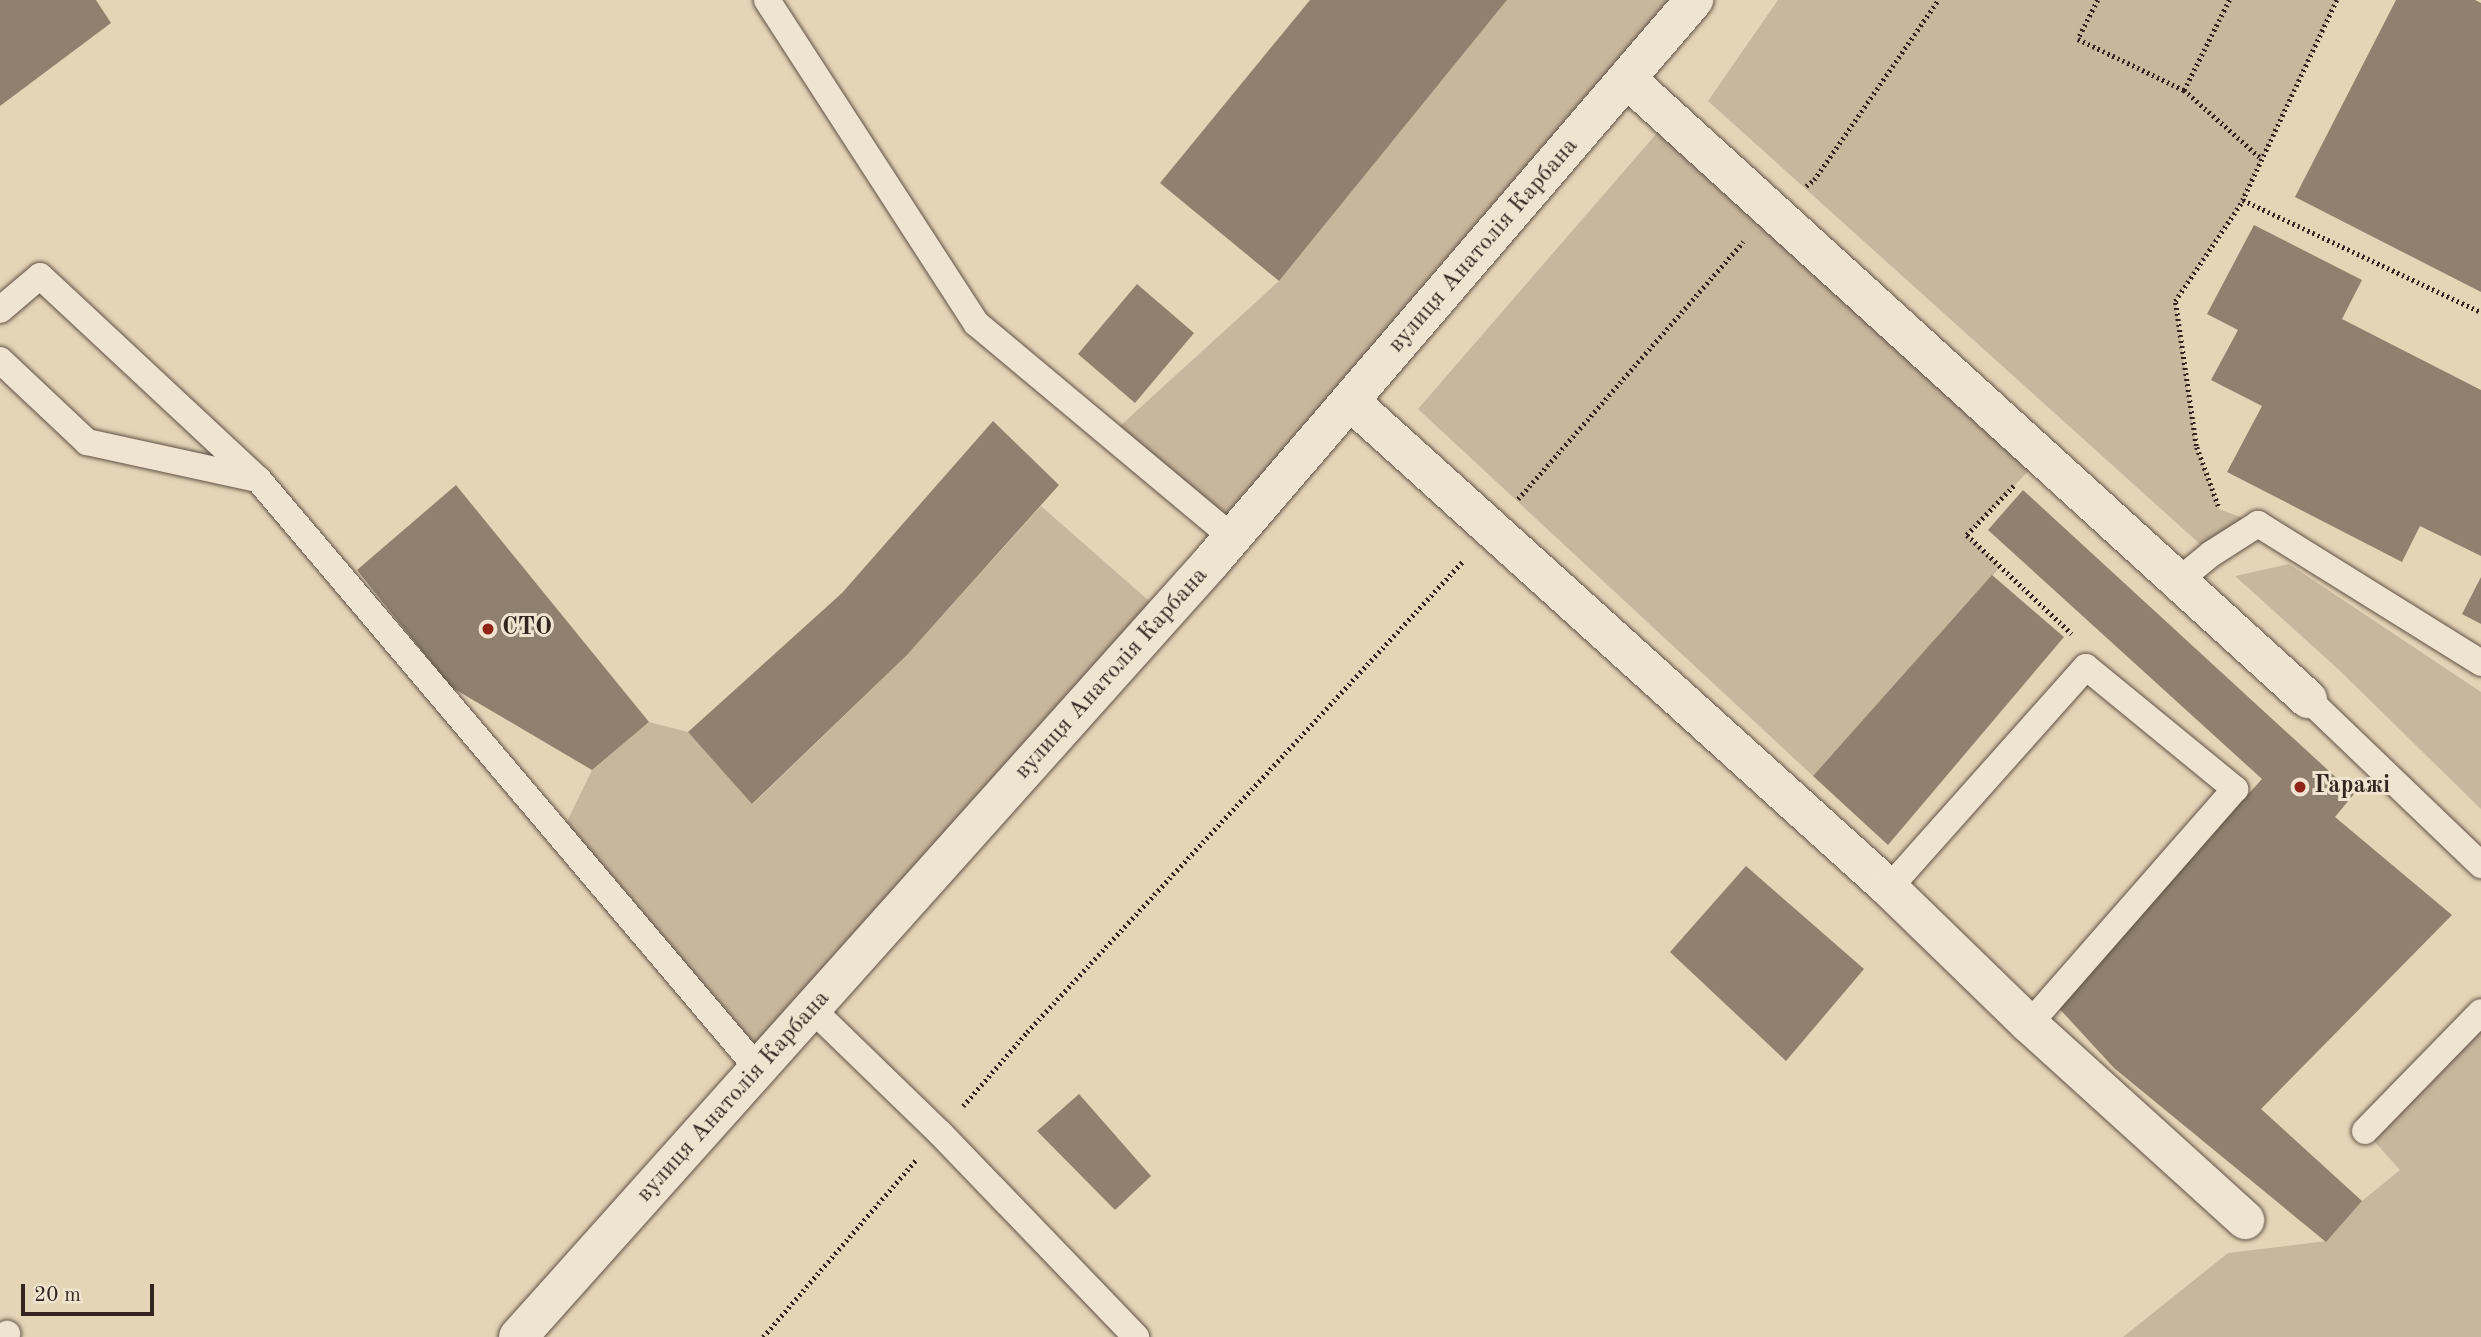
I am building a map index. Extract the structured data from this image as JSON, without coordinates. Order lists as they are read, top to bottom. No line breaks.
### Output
{"streets":{"street":["вулиця Анатолія Карбана"]},"places":["СТО","Гаражі"],"scale_bar":"20 m"}
